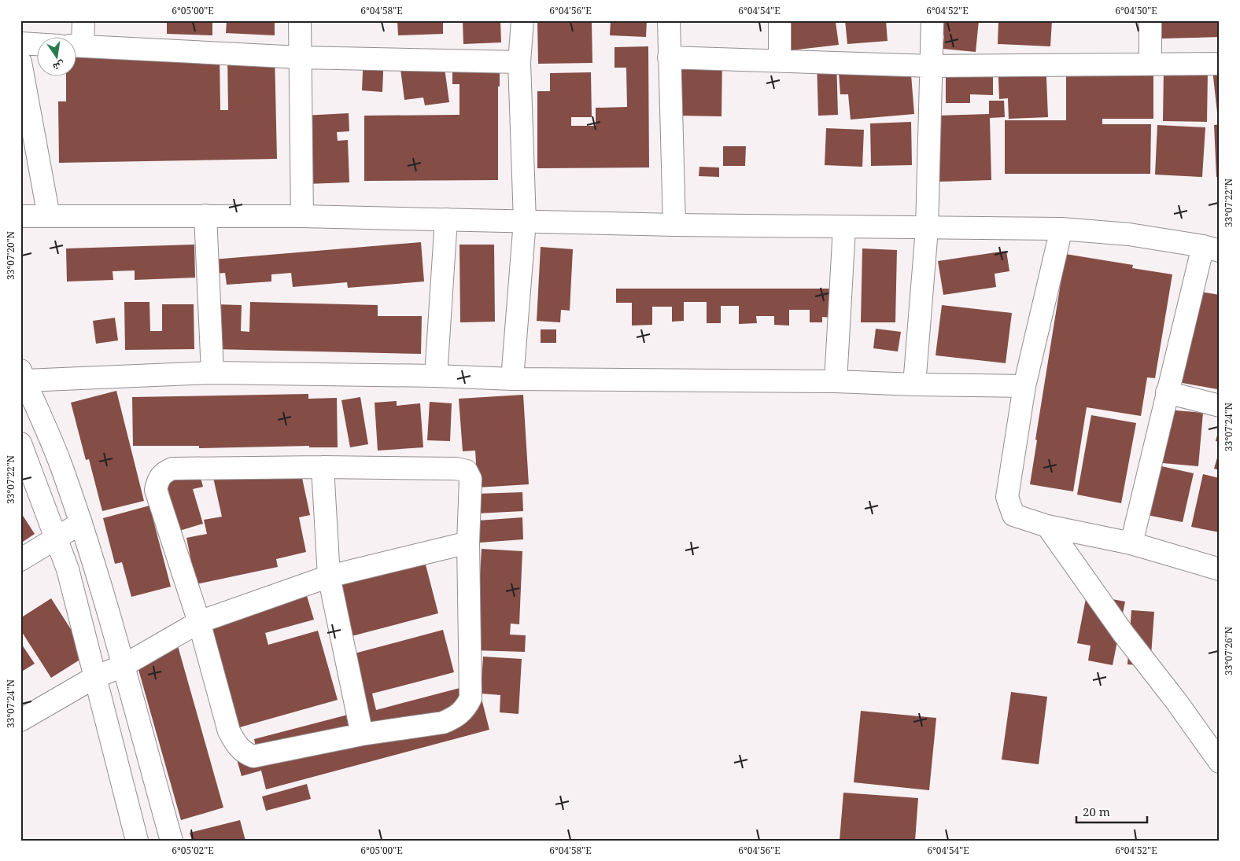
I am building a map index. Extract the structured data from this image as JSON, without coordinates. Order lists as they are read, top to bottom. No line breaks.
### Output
{"scale_bar":"20 m","north":"bottom","coordinates":["6°05'00\"E","6°04'58\"E","6°04'56\"E","6°04'54\"E","6°04'52\"E","6°04'50\"E","33°07'22\"N","33°07'20\"N","33°07'24\"N","33°07'26\"N","6°05'02\"E"]}
